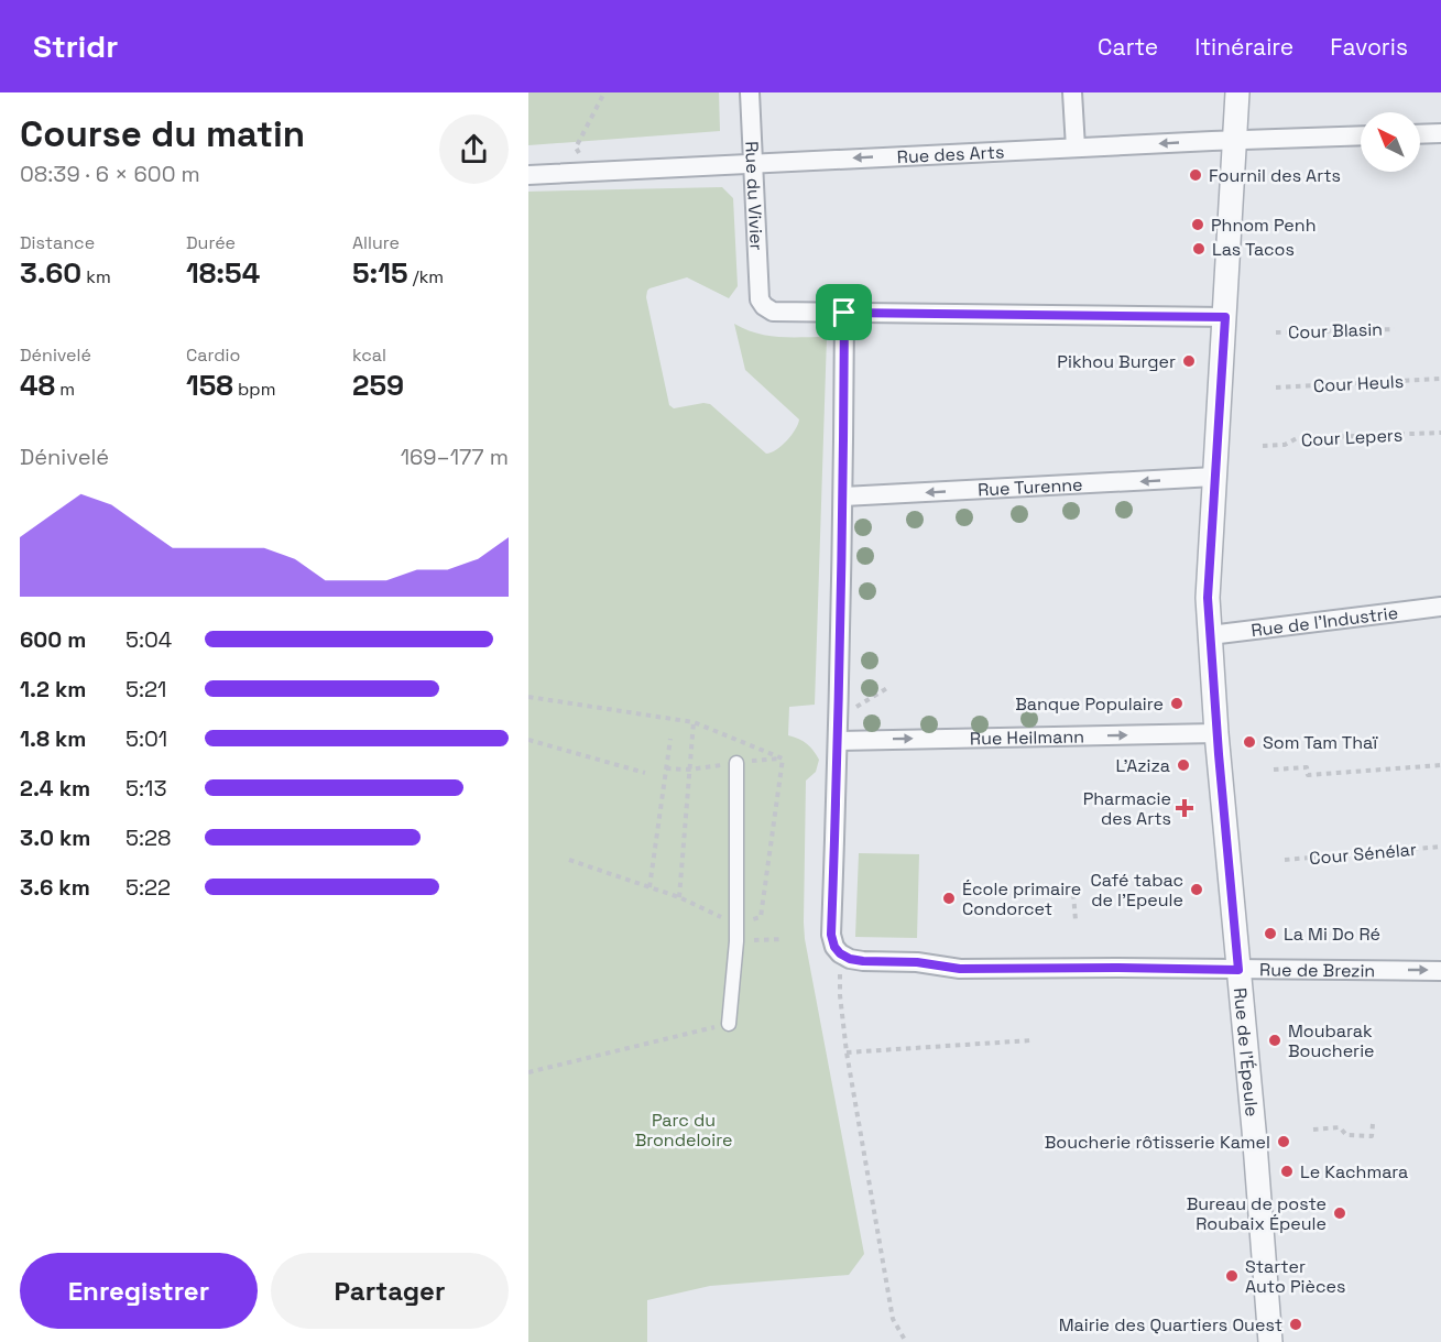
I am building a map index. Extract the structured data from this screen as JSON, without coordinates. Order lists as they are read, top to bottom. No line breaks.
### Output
{"streets":{"street":["Rue des Arts","Rue du Vivier","Rue Turenne","Rue de l'Industrie","Rue Heilmann","Rue de Brezin","Rue de l'Épeule"],"path":["Cour Blasin","Cour Heuls","Cour Lepers","Cour Sénélar"]},"crossings":[["Rue des Arts","Rue du Vivier"],["Rue des Arts","Rue de l'Épeule"],["Rue Turenne","Rue de l'Épeule"],["Rue de l'Industrie","Rue de l'Épeule"],["Rue Heilmann","Rue de l'Épeule"],["Rue de Brezin","Rue de l'Épeule"]],"one_way":["Rue Turenne","Rue Heilmann"],"parks":["Parc du Brondeloire"],"places":{"other":["Fournil des Arts","Phnom Penh","Las Tacos","Pikhou Burger","Banque Populaire","Som Tam Thaï","L'Aziza","Café tabac de l'Epeule","École primaire Condorcet","La Mi Do Ré","Moubarak Boucherie","Boucherie rôtisserie Kamel","Le Kachmara","Bureau de poste Roubaix Épeule","Starter Auto Pièces","Mairie des Quartiers Ouest"],"health":["Pharmacie des Arts"]},"north":"top left","page":{"header":"Stridr","nav":["Carte","Itinéraire","Favoris"],"heading":["Course du matin","08:39 · 6 × 600 m"],"stats":[["Distance","3.60 km"],["Durée","18:54"],["Allure","5:15 /km"],["Dénivelé","48 m"],["Cardio","158 bpm"],["kcal","259"]],"chart":["Dénivelé","169–177 m"],"list":[{"name":"600 m","note":"5:04"},{"name":"1.2 km","note":"5:21"},{"name":"1.8 km","note":"5:01"},{"name":"2.4 km","note":"5:13"},{"name":"3.0 km","note":"5:28"},{"name":"3.6 km","note":"5:22"}],"buttons":["Enregistrer","Partager"]}}
